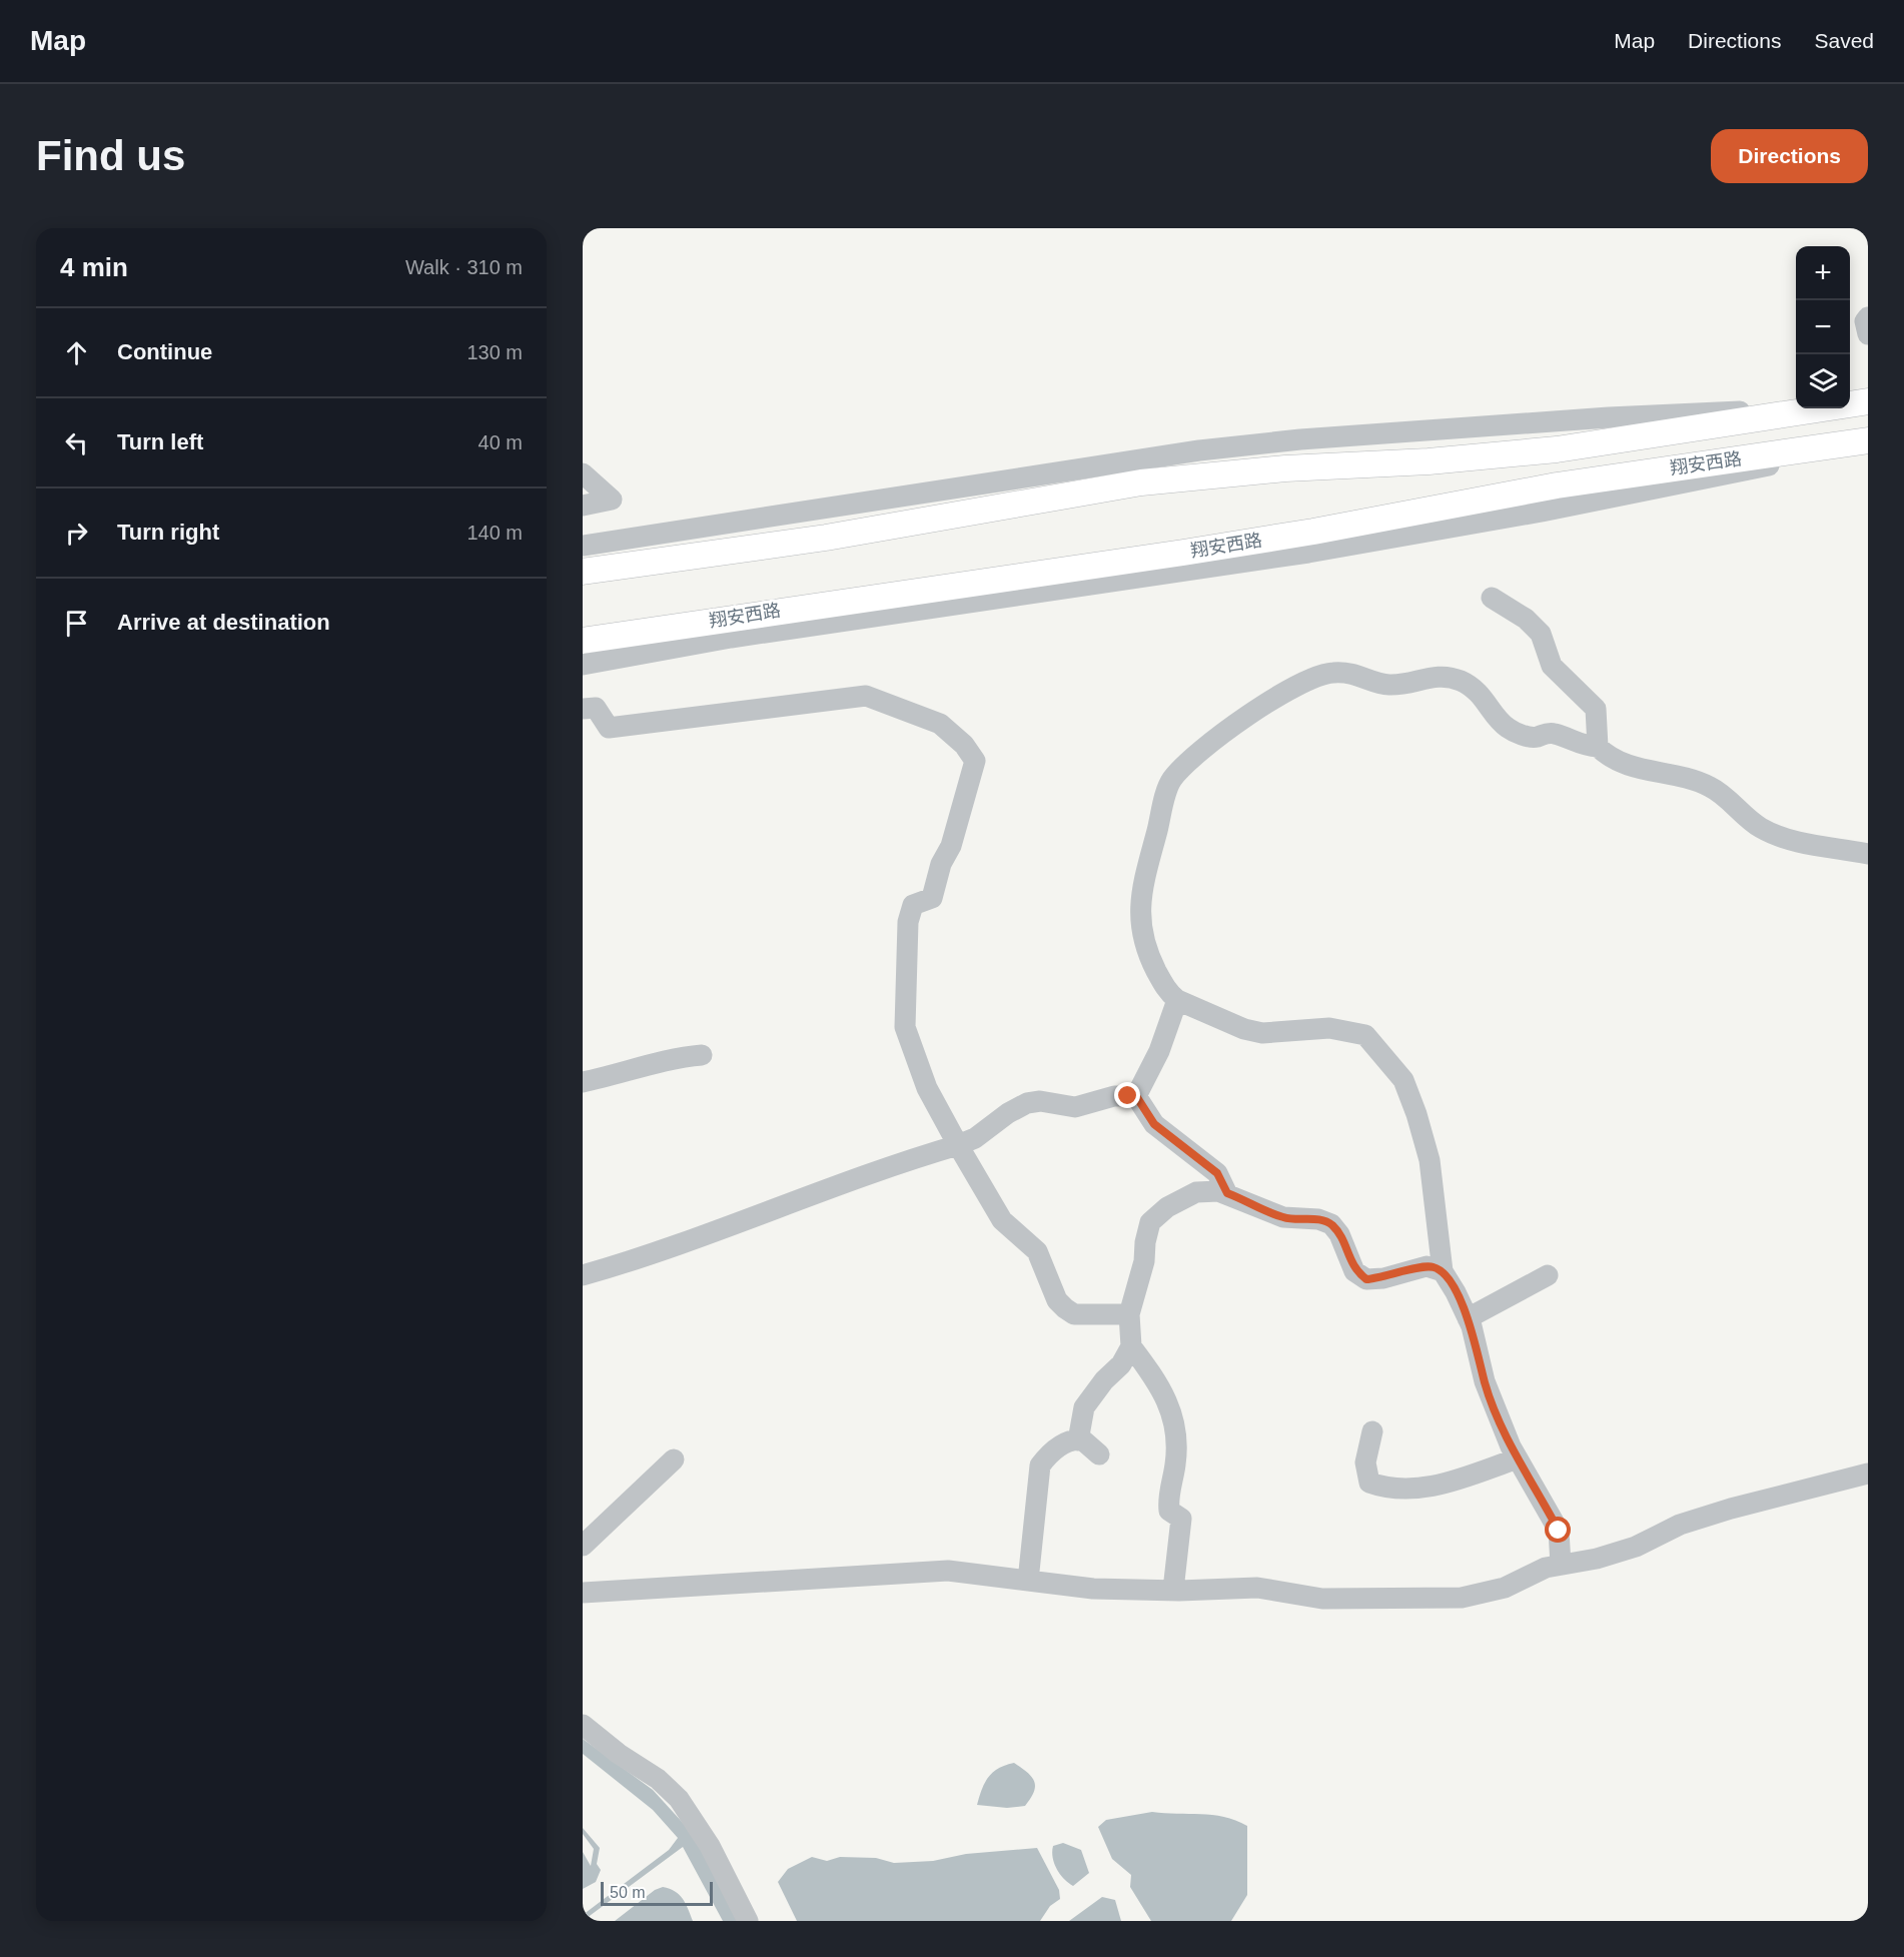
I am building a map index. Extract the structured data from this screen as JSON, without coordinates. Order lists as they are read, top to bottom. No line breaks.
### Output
{"streets":{"main road":["翔安西路"]},"scale_bar":"50 m","page":{"header":"Map","nav":["Map","Directions","Saved"],"buttons":"Directions","title":"Find us","heading":["4 min","Walk · 310 m"],"map_buttons":["+","−"],"list":[["Continue","130 m"],["Turn left","40 m"],["Turn right","140 m"],"Arrive at destination"],"scale":"50 m"}}
